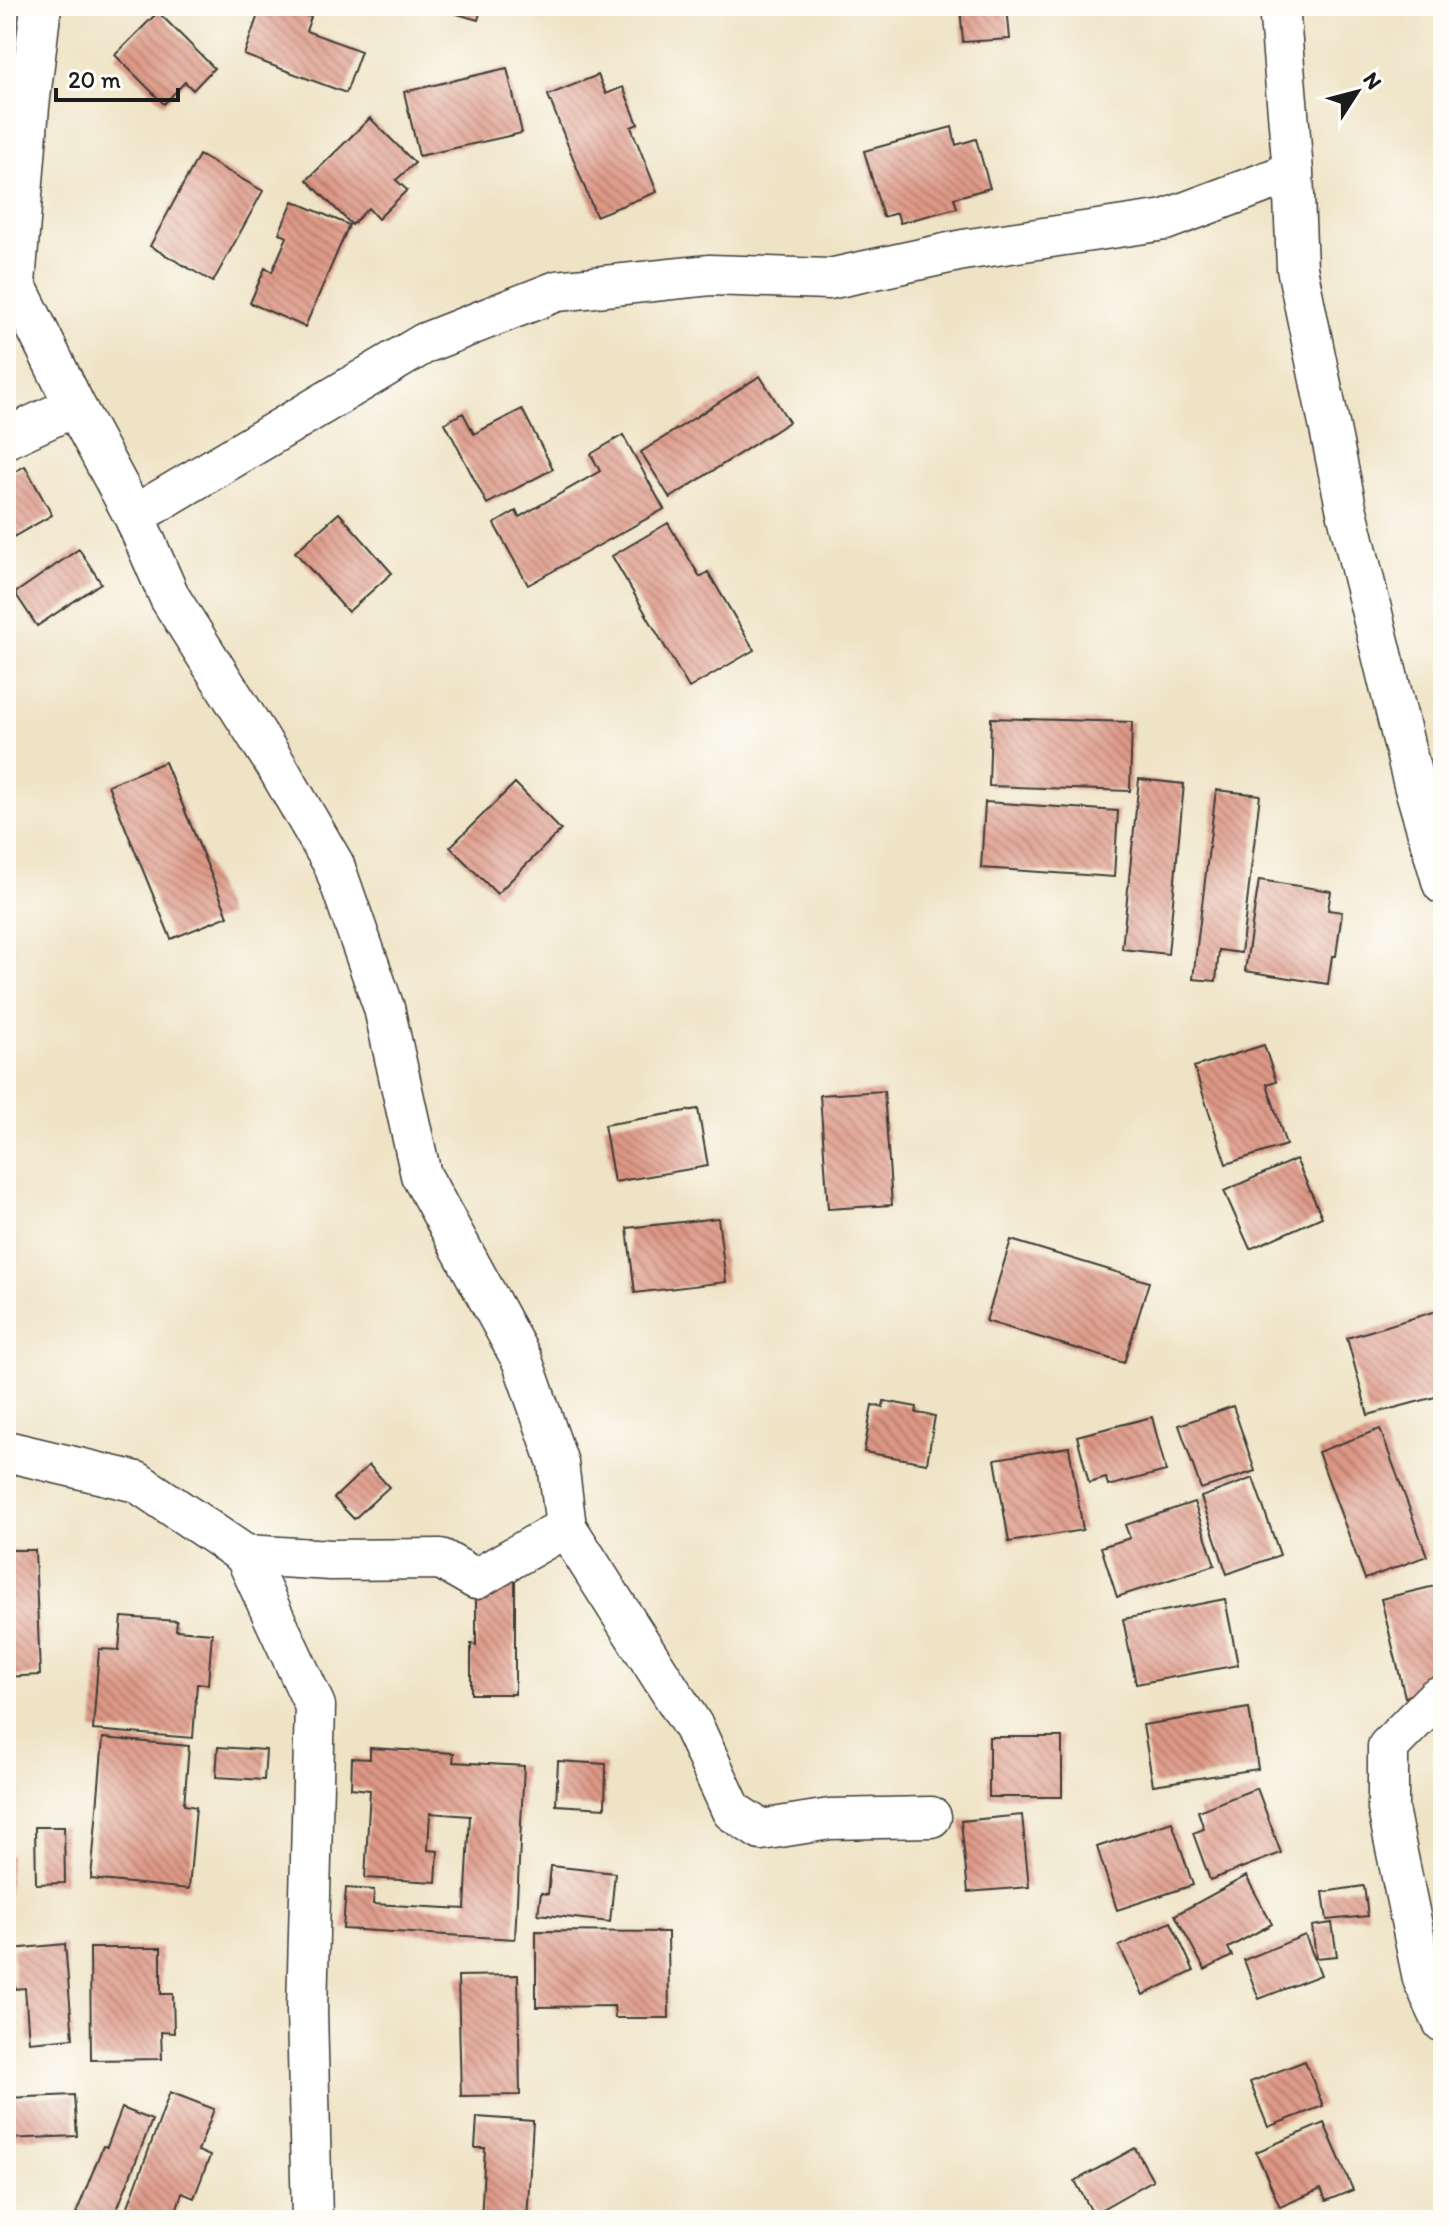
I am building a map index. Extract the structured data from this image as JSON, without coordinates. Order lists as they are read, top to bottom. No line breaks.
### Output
{"scale_bar":"20 m","north":"top right"}
